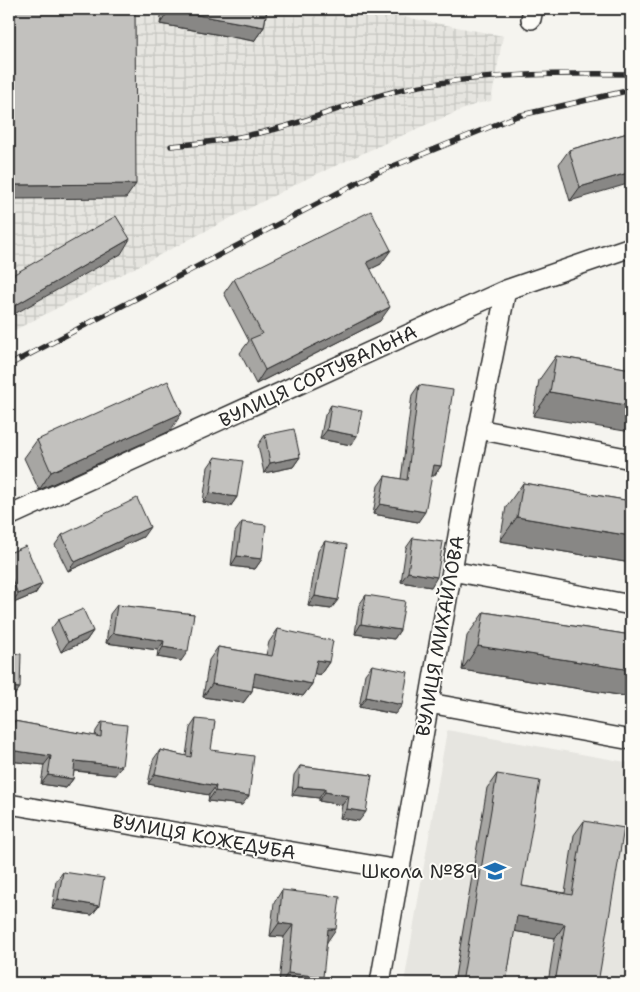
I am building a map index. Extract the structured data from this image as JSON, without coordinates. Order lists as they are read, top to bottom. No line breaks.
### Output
{"streets":{"street":["ВУЛИЦЯ СОРТУВАЛЬНА","ВУЛИЦЯ МИХАЙЛОВА","ВУЛИЦЯ КОЖЕДУБА"]},"crossings":[["ВУЛИЦЯ СОРТУВАЛЬНА","ВУЛИЦЯ МИХАЙЛОВА"],["ВУЛИЦЯ МИХАЙЛОВА","ВУЛИЦЯ КОЖЕДУБА"]],"places":{"school or university":["Школа №89"]}}
